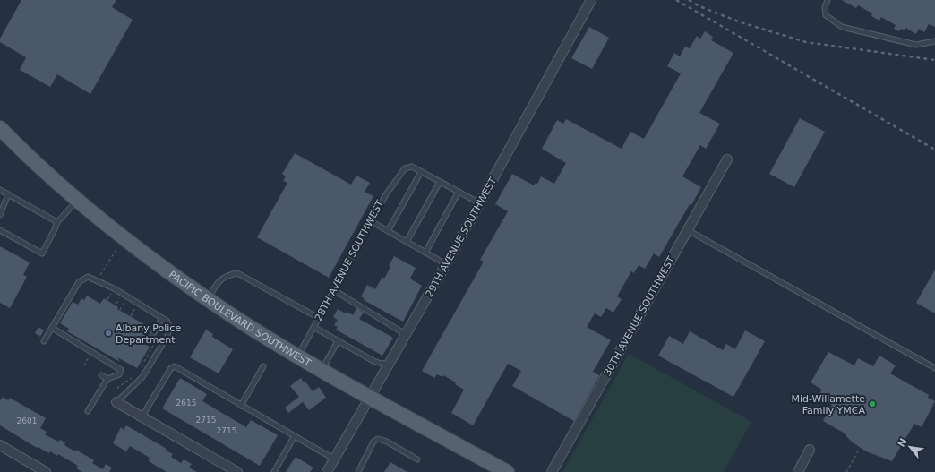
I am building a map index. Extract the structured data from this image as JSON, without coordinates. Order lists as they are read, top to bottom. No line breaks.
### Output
{"streets":{"main road":["PACIFIC BOULEVARD SOUTHWEST"],"street":["29TH AVENUE SOUTHWEST","30TH AVENUE SOUTHWEST"],"lane":["28TH AVENUE SOUTHWEST"]},"crossings":[["29TH AVENUE SOUTHWEST","PACIFIC BOULEVARD SOUTHWEST"],["28TH AVENUE SOUTHWEST","PACIFIC BOULEVARD SOUTHWEST"]],"places":["Albany Police Department","Mid-Willamette Family YMCA"],"house_numbers":["2615","2715","2601","2715"],"north":"top left"}
